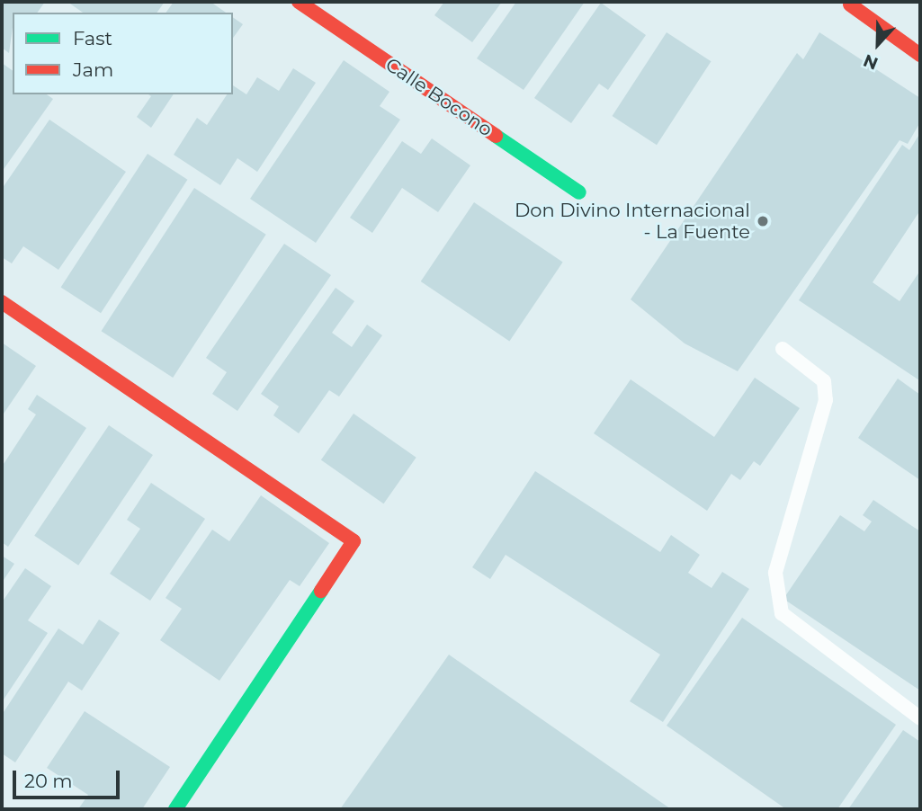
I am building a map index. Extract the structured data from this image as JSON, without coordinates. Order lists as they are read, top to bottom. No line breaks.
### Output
{"streets":{"street":["Calle Bocono"]},"places":["Don Divino Internacional - La Fuente"],"legend":["Fast","Jam"],"scale_bar":"20 m","north":"bottom"}
